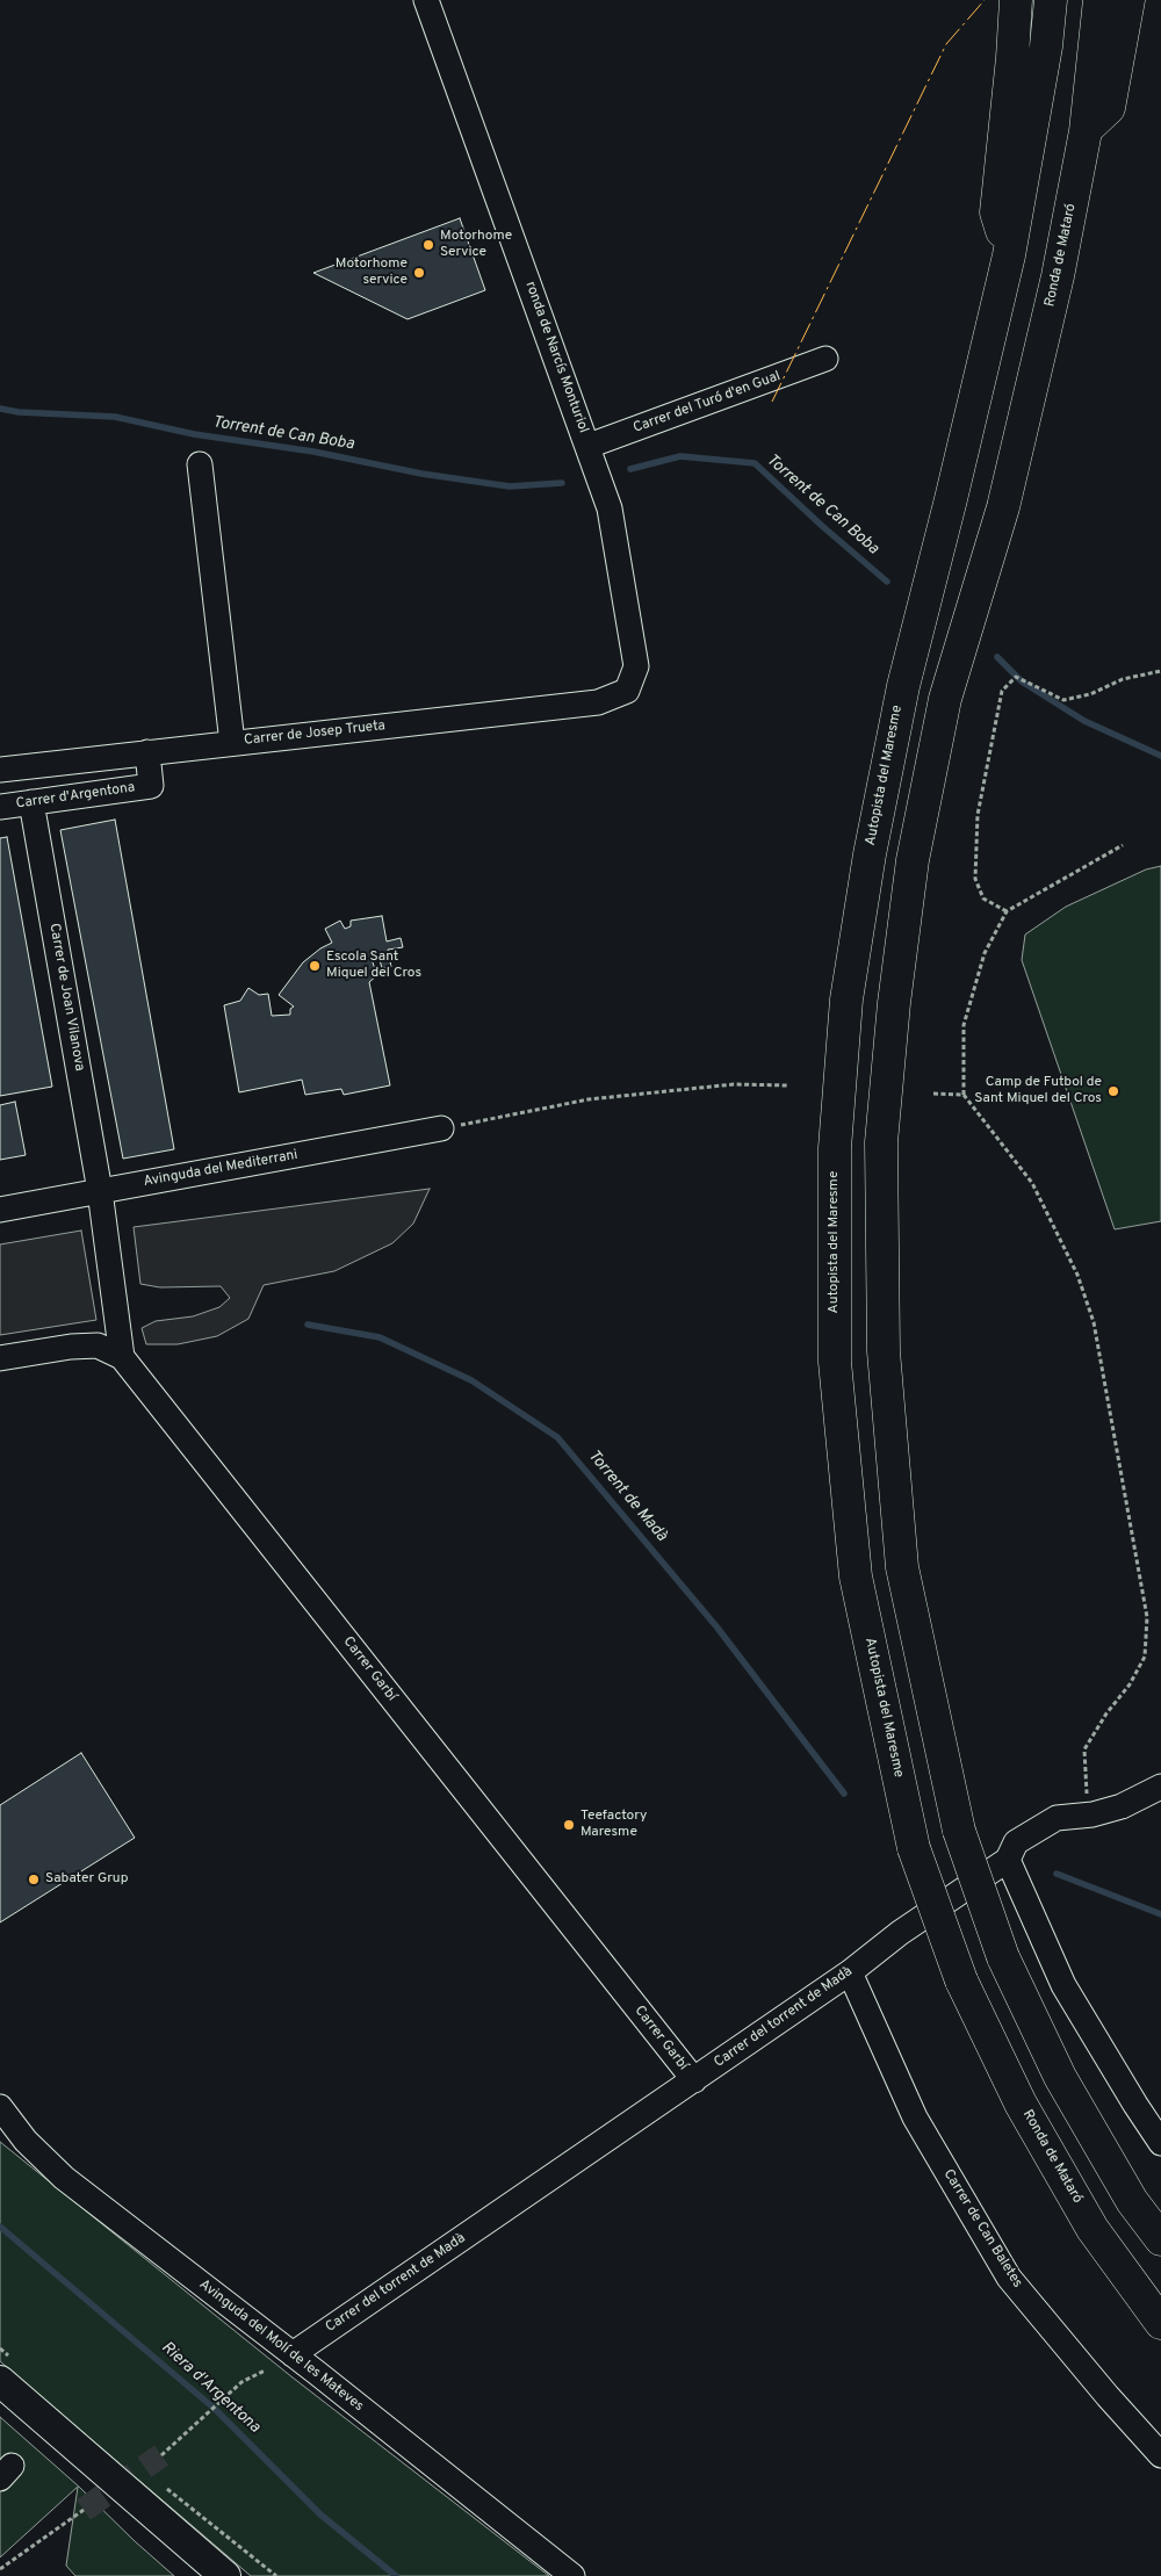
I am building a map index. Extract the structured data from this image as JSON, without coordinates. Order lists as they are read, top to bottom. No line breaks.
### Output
{"streets":{"highway":["Ronda de Mataró","Autopista del Maresme"],"street":["ronda de Narcís Monturiol","Carrer del Turó d'en Gual","Carrer de Josep Trueta","Carrer d'Argentona","Carrer de Joan Vilanova","Avinguda del Mediterrani","Carrer Garbí","Carrer del torrent de Madà","Carrer de Can Baletes","Avinguda del Molí de les Mateves"]},"crossings":[["Ronda de Mataró","Autopista del Maresme"],["ronda de Narcís Monturiol","Carrer del Turó d'en Gual"],["ronda de Narcís Monturiol","Carrer de Josep Trueta"],["Carrer de Josep Trueta","Carrer d'Argentona"],["Carrer d'Argentona","Carrer de Joan Vilanova"],["Carrer de Joan Vilanova","Avinguda del Mediterrani"],["Carrer de Joan Vilanova","Carrer Garbí"],["Carrer Garbí","Carrer del torrent de Madà"],["Carrer del torrent de Madà","Carrer de Can Baletes"],["Carrer del torrent de Madà","Avinguda del Molí de les Mateves"]],"water":["Torrent de Can Boba","Torrent de Madà","Riera d'Argentona"],"places":["Motorhome Service","Motorhome service","Escola Sant Miquel del Cros","Camp de Futbol de Sant Miquel del Cros","Teefactory Maresme","Sabater Grup"]}
